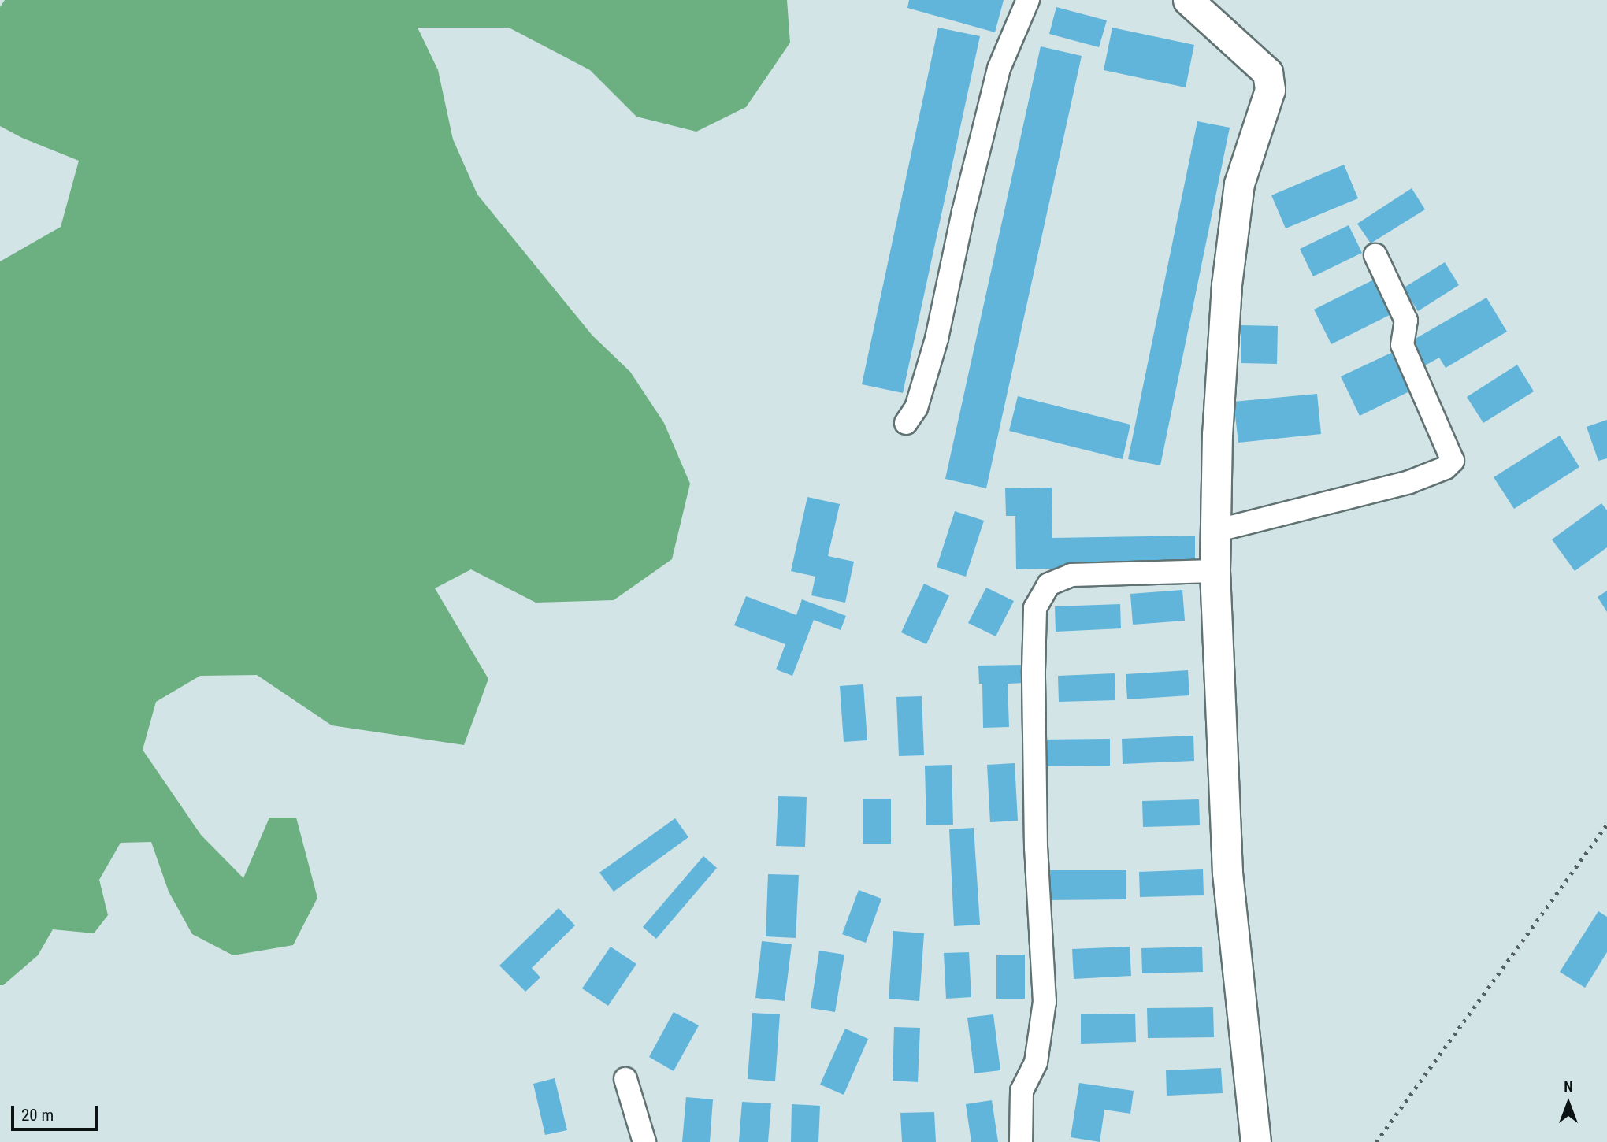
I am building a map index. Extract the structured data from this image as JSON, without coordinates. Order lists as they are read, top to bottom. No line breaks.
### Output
{"scale_bar":"20 m","north":"top"}
